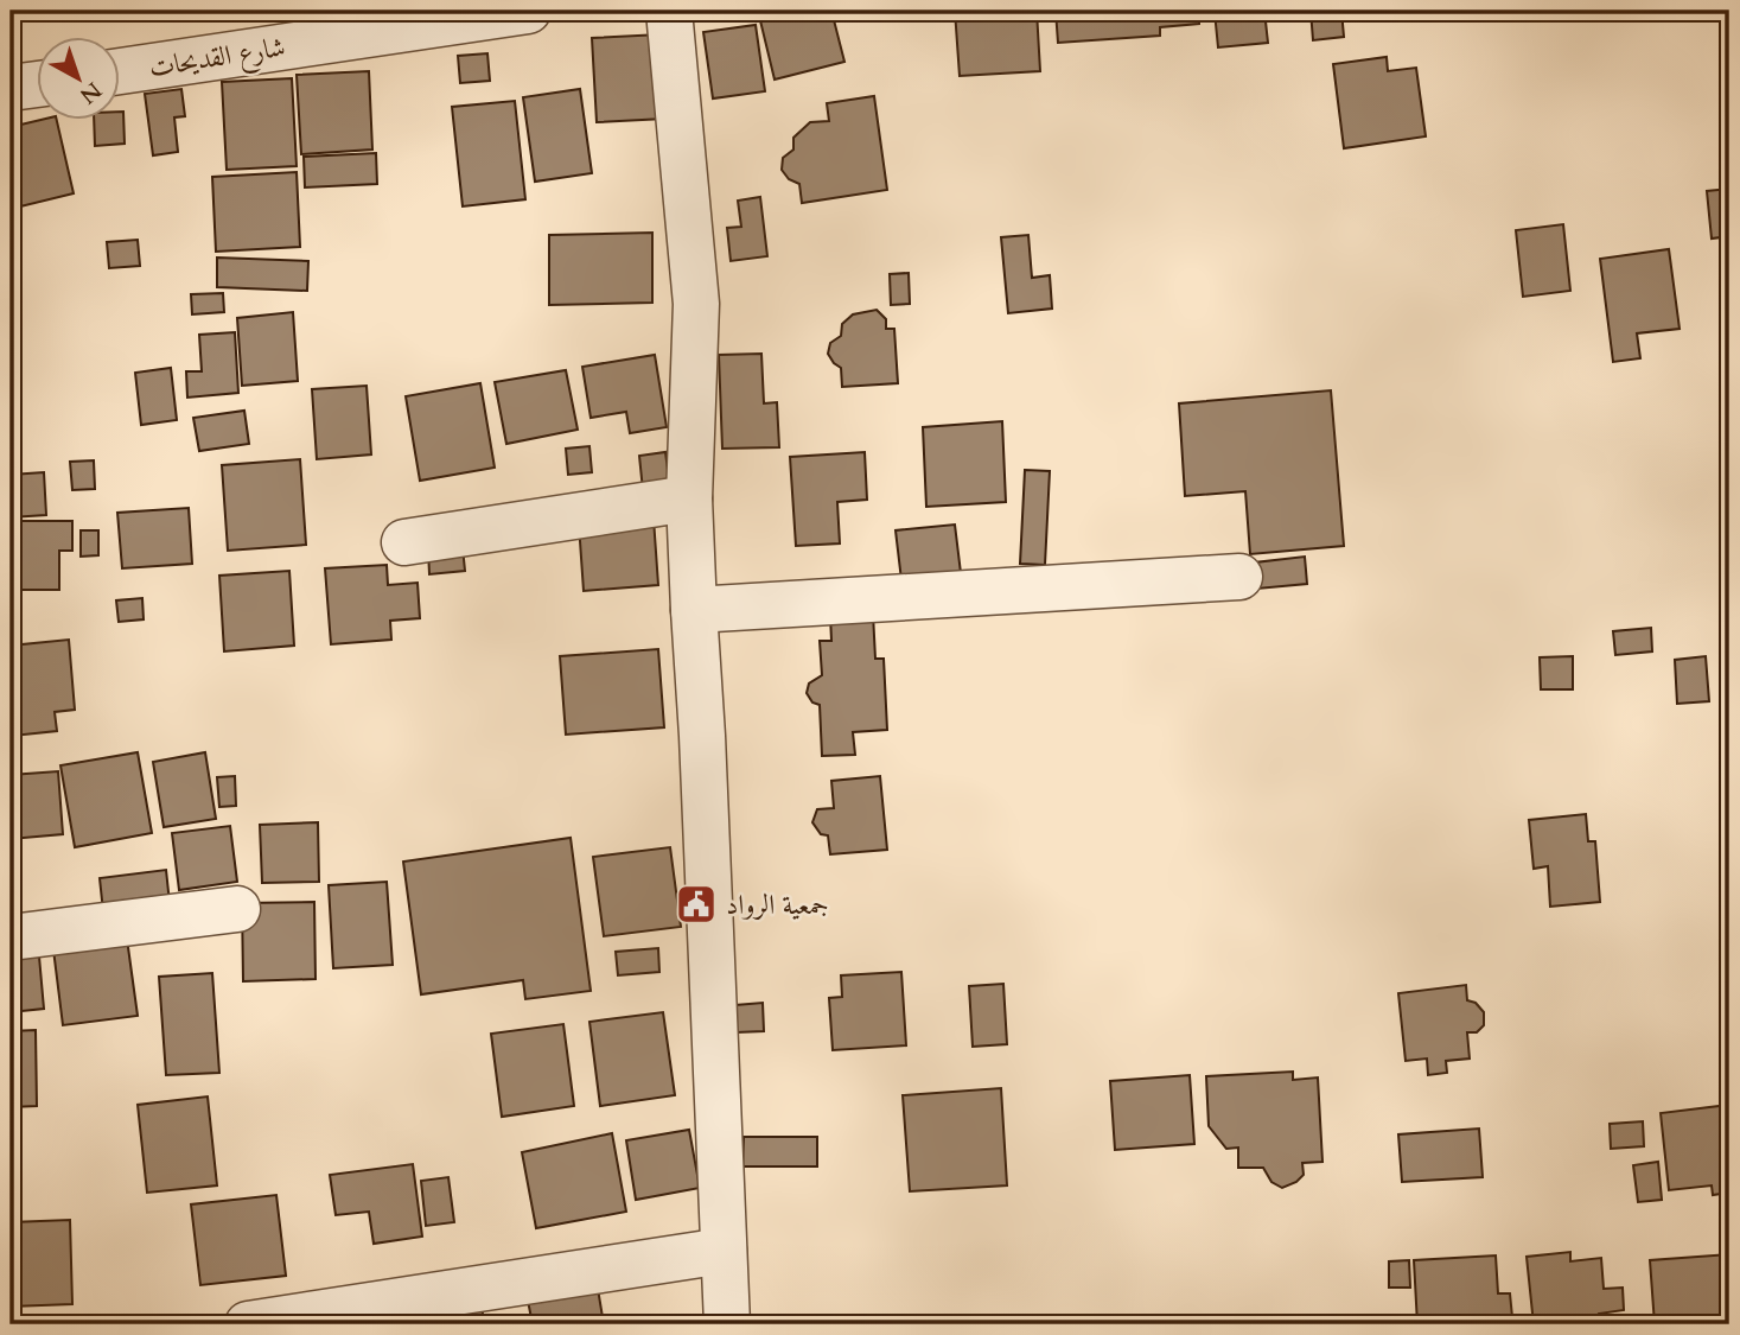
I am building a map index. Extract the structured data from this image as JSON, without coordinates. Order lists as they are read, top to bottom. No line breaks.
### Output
{"streets":{"street":["شارع القديحات"]},"places":{"public building":["جمعية الرواد"]},"north":"bottom right"}
